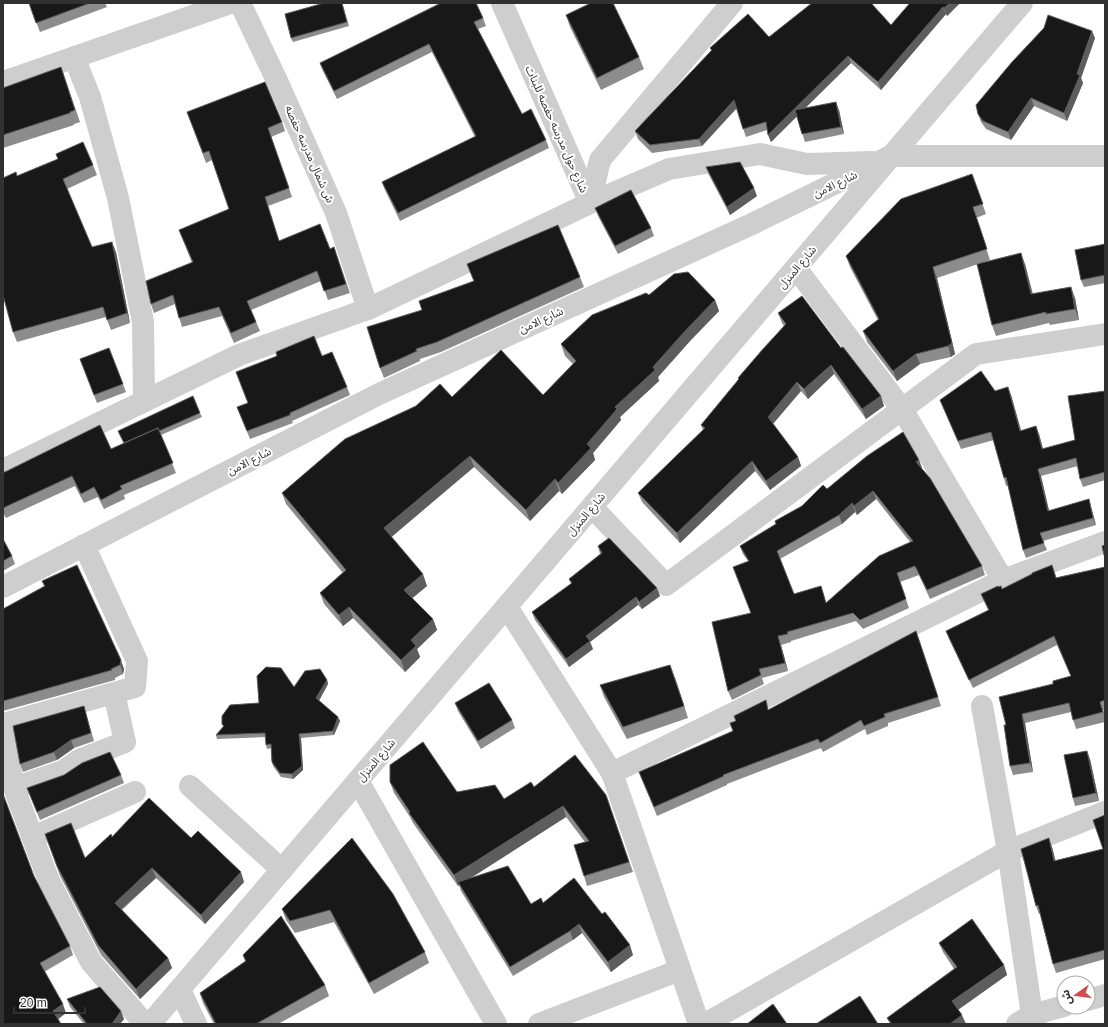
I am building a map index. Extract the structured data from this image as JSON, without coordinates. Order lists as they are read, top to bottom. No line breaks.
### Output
{"streets":{"street":["شارع حول مدرسه حفصه للبنات","ش شمال مدرسه حفصه","شارع الامن","شارع المنزل"]},"crossings":[["شارع الامن","شارع المنزل"]],"scale_bar":"20 m","north":"left"}
